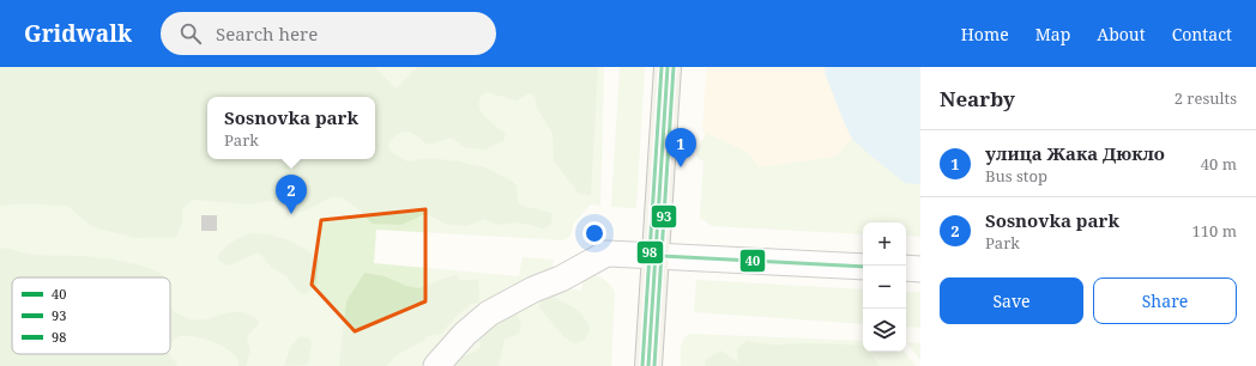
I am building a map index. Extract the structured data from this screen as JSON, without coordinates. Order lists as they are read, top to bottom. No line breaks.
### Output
{"lines":["transit line 40","transit line 93","transit line 98"],"legend":["40","93","98"],"page":{"header":"Gridwalk","search":"Search here","nav":["Home","Map","About","Contact"],"heading":["Nearby","2 results"],"popup":["Sosnovka park","Park"],"pins":["1","2"],"list":[{"mark":"1","name":"улица Жака Дюкло","note":"Bus stop","value":"40 m"},{"mark":"2","name":"Sosnovka park","note":"Park","value":"110 m"}],"map_buttons":["+","−"],"buttons":["Save","Share"]}}
